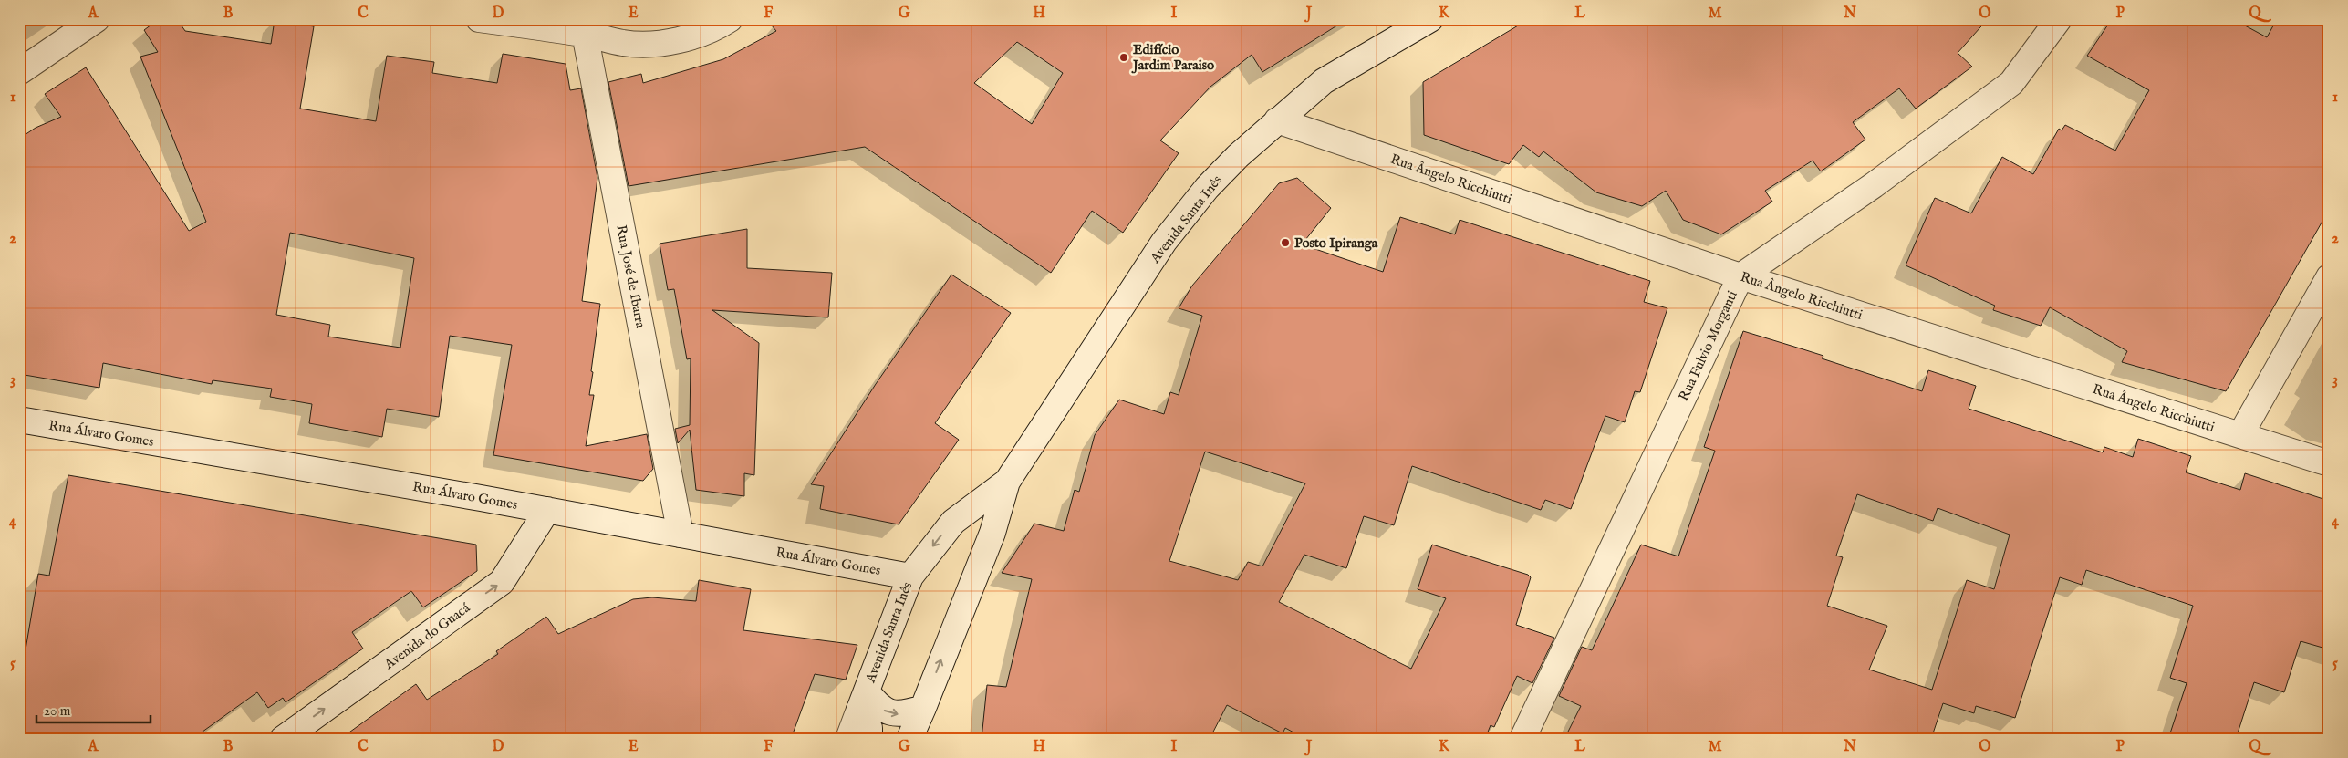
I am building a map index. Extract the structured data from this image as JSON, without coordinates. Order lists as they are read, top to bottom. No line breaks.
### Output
{"streets":{"street":["Rua Ângelo Ricchiutti","Avenida Santa Inês","Rua José de Ibarra","Rua Fulvio Morganti","Rua Álvaro Gomes","Avenida do Guacá"]},"crossings":[["Rua Ângelo Ricchiutti","Avenida Santa Inês"],["Rua Ângelo Ricchiutti","Rua Fulvio Morganti"],["Avenida Santa Inês","Rua Álvaro Gomes"],["Rua José de Ibarra","Rua Álvaro Gomes"],["Rua Álvaro Gomes","Avenida do Guacá"]],"one_way":["Avenida do Guacá"],"places":["Edifício Jardim Paraiso","Posto Ipiranga"],"scale_bar":"20 m","grid":{"columns":["A","B","C","D","E","F","G","H","I","J","K","L","M","N","O","P","Q"],"rows":["1","2","3","4","5"]}}
